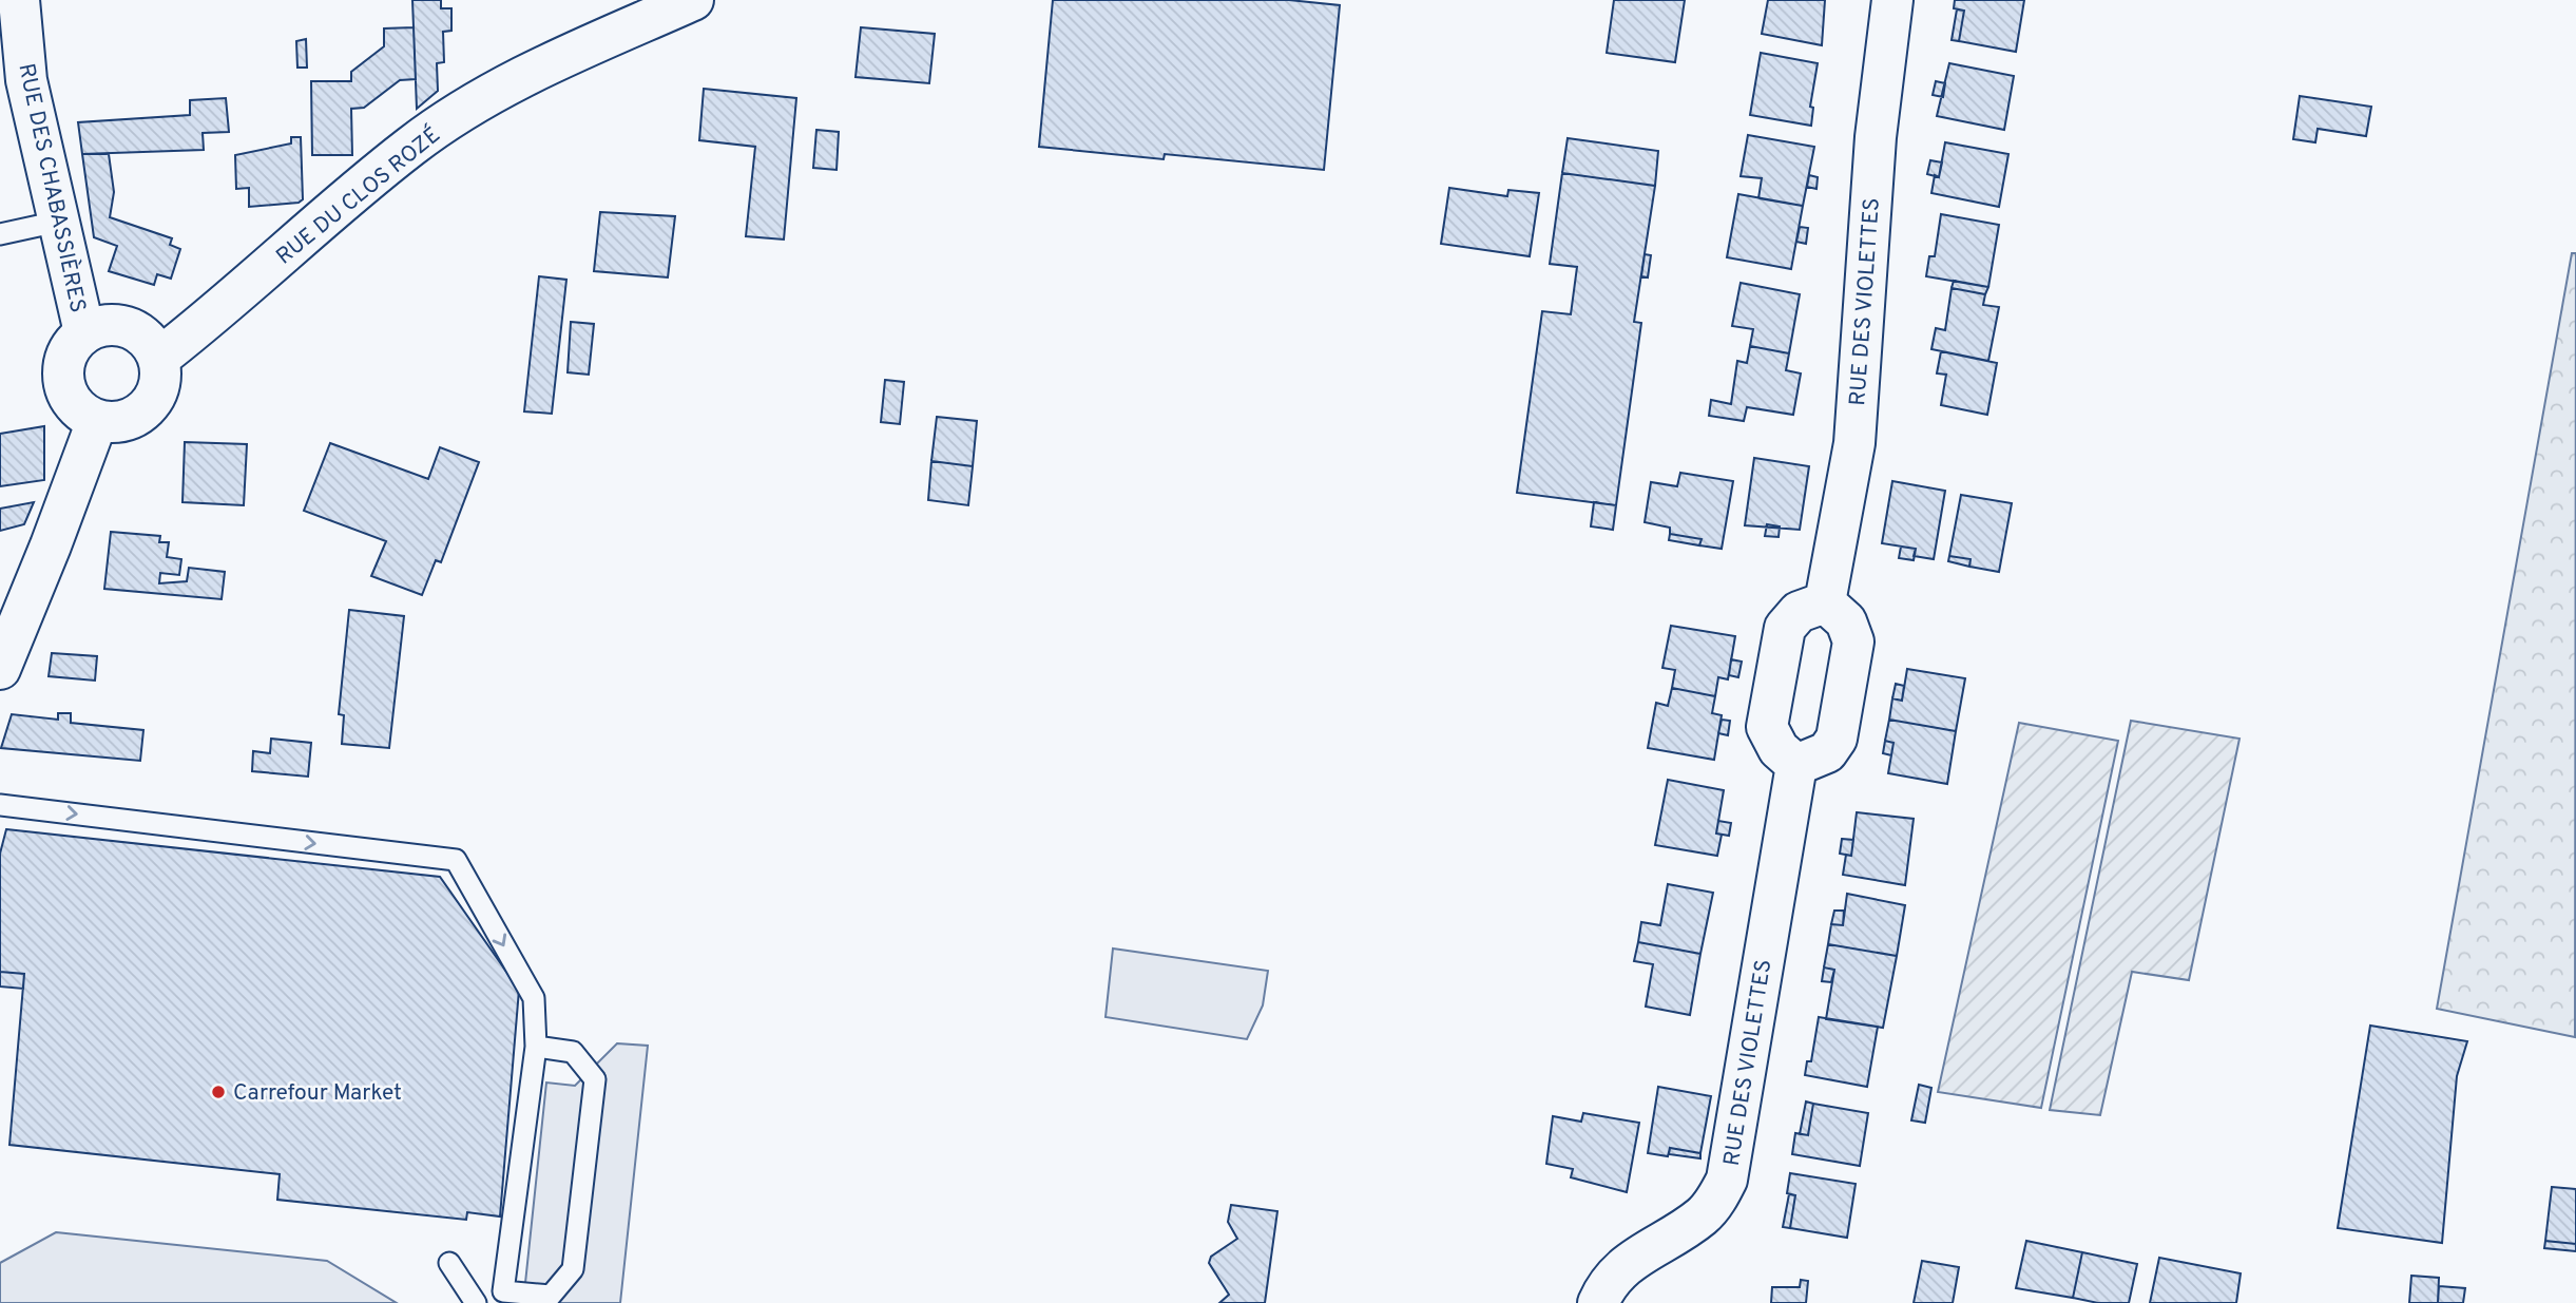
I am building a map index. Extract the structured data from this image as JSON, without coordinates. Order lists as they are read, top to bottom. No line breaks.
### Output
{"streets":{"street":["RUE DES CHABASSIÈRES","RUE DU CLOS ROZÉ","RUE DES VIOLETTES"]},"crossings":[["RUE DES CHABASSIÈRES","RUE DU CLOS ROZÉ"]],"places":["Carrefour Market"]}
